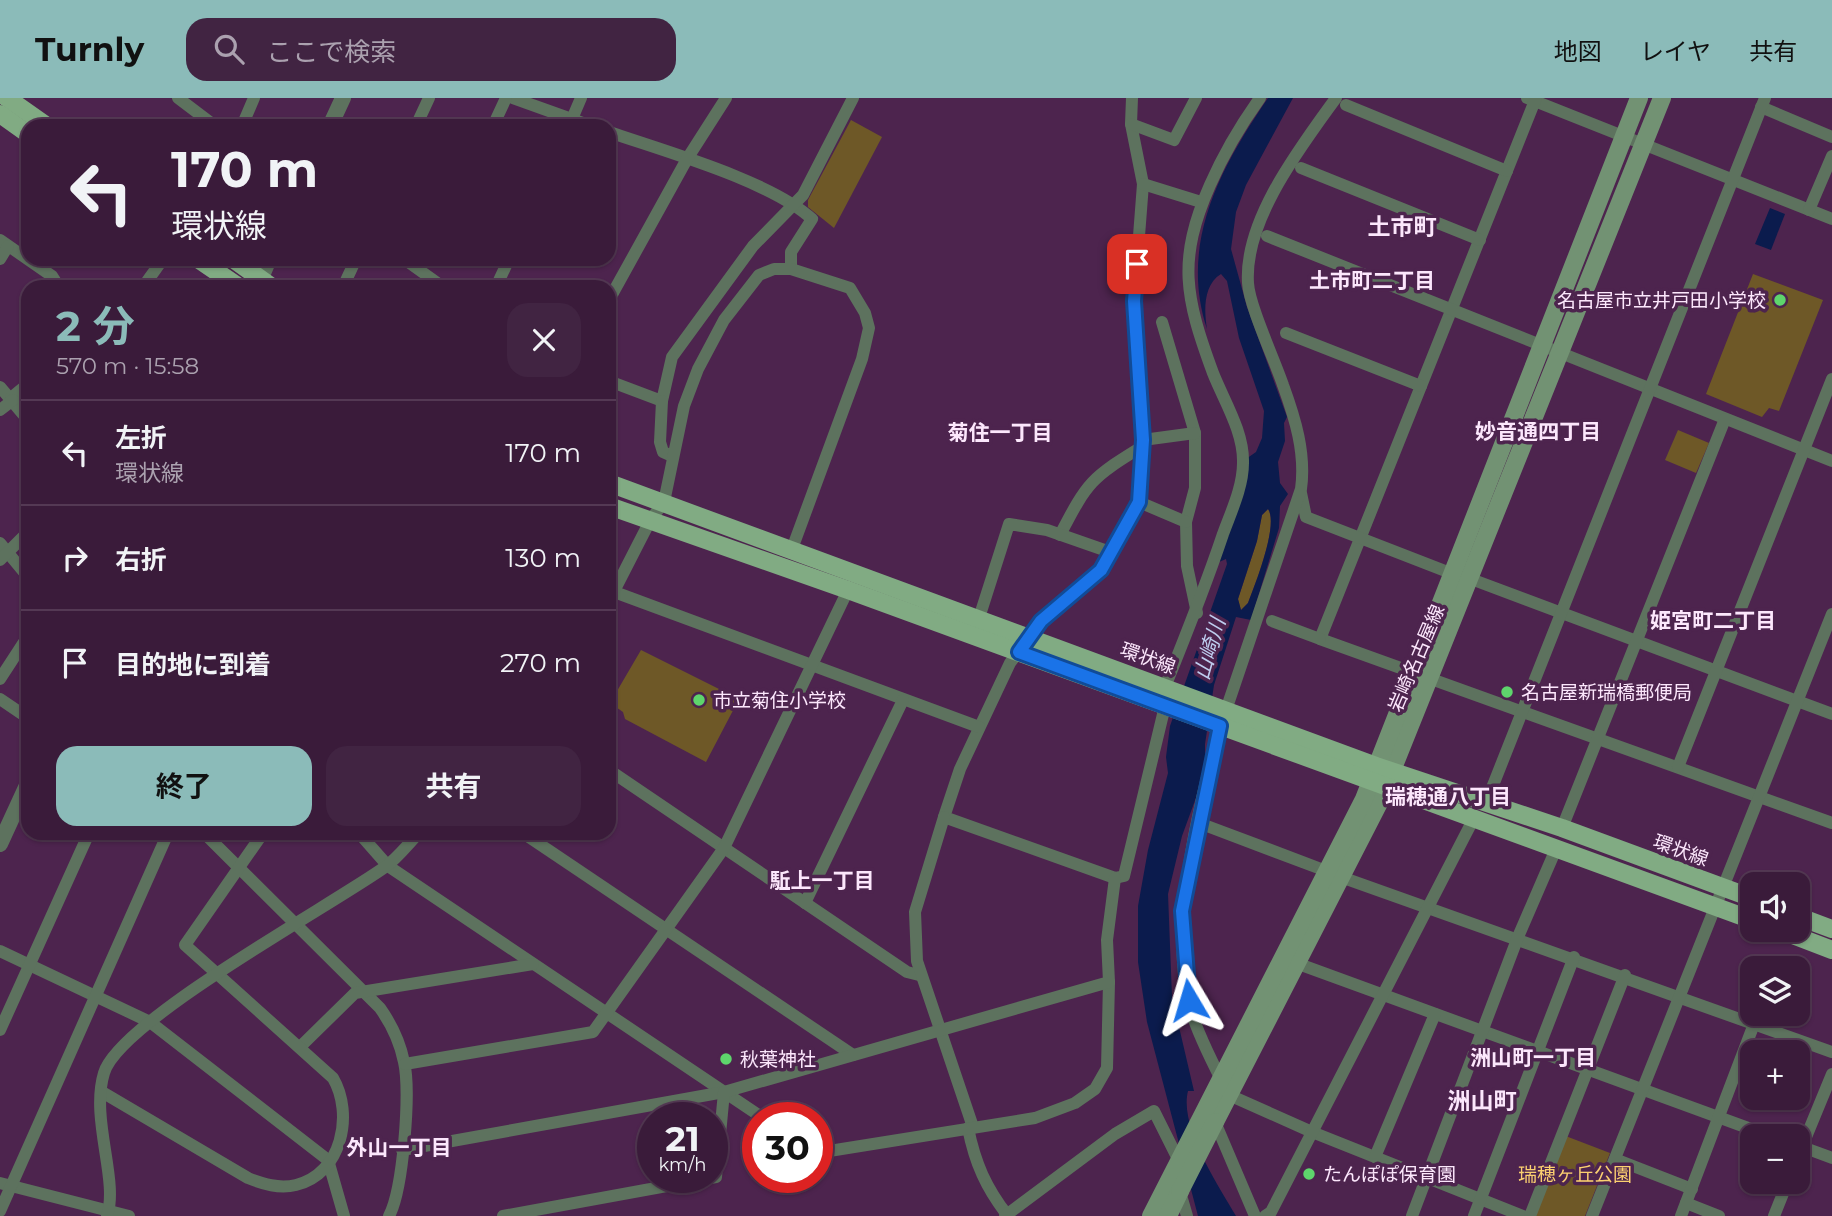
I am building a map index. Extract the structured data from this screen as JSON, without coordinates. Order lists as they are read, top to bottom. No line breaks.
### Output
{"streets":{"main road":["環状線","岩崎名古屋線"]},"districts":["土市町","土市町二丁目","妙音通四丁目","菊住一丁目","姫宮町二丁目","瑞穂通八丁目","駈上一丁目","洲山町一丁目","洲山町","外山一丁目"],"water":["山崎川"],"parks":["瑞穂ヶ丘公園"],"places":["名古屋市立井戸田小学校","名古屋新瑞橋郵便局","市立菊住小学校","秋葉神社","たんぽぽ保育園"],"page":{"header":"Turnly","search":"ここで検索","nav":["地図","レイヤ","共有"],"turn":["170 m","環状線"],"heading":["2 分","570 m · 15:58"],"list":[{"name":"左折","note":"環状線","value":"170 m"},{"name":"右折","value":"130 m"},{"name":"目的地に到着","value":"270 m"}],"buttons":["終了","共有"],"map_buttons":["+","−"],"speed":"21 km/h","limit":"30"}}
